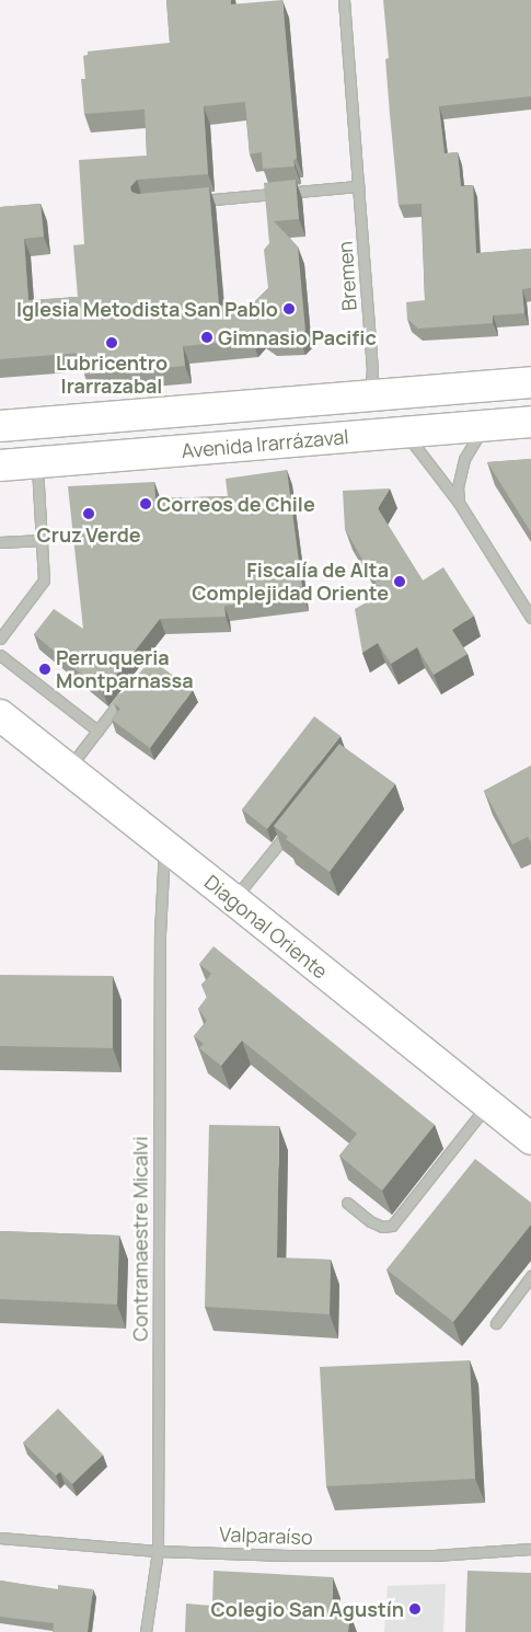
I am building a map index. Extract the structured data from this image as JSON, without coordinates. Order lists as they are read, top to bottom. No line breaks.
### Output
{"streets":{"main road":["Avenida Irarrázaval","Diagonal Oriente"],"street":["Bremen","Contramaestre Micalvi","Valparaíso"]},"crossings":[["Bremen","Avenida Irarrázaval"],["Diagonal Oriente","Contramaestre Micalvi"],["Contramaestre Micalvi","Valparaíso"]],"places":["Iglesia Metodista San Pablo","Gimnasio Pacific","Lubricentro Irarrazabal","Correos de Chile","Cruz Verde","Fiscalía de Alta Complejidad Oriente","Perruqueria Montparnassa","Colegio San Agustín"]}
